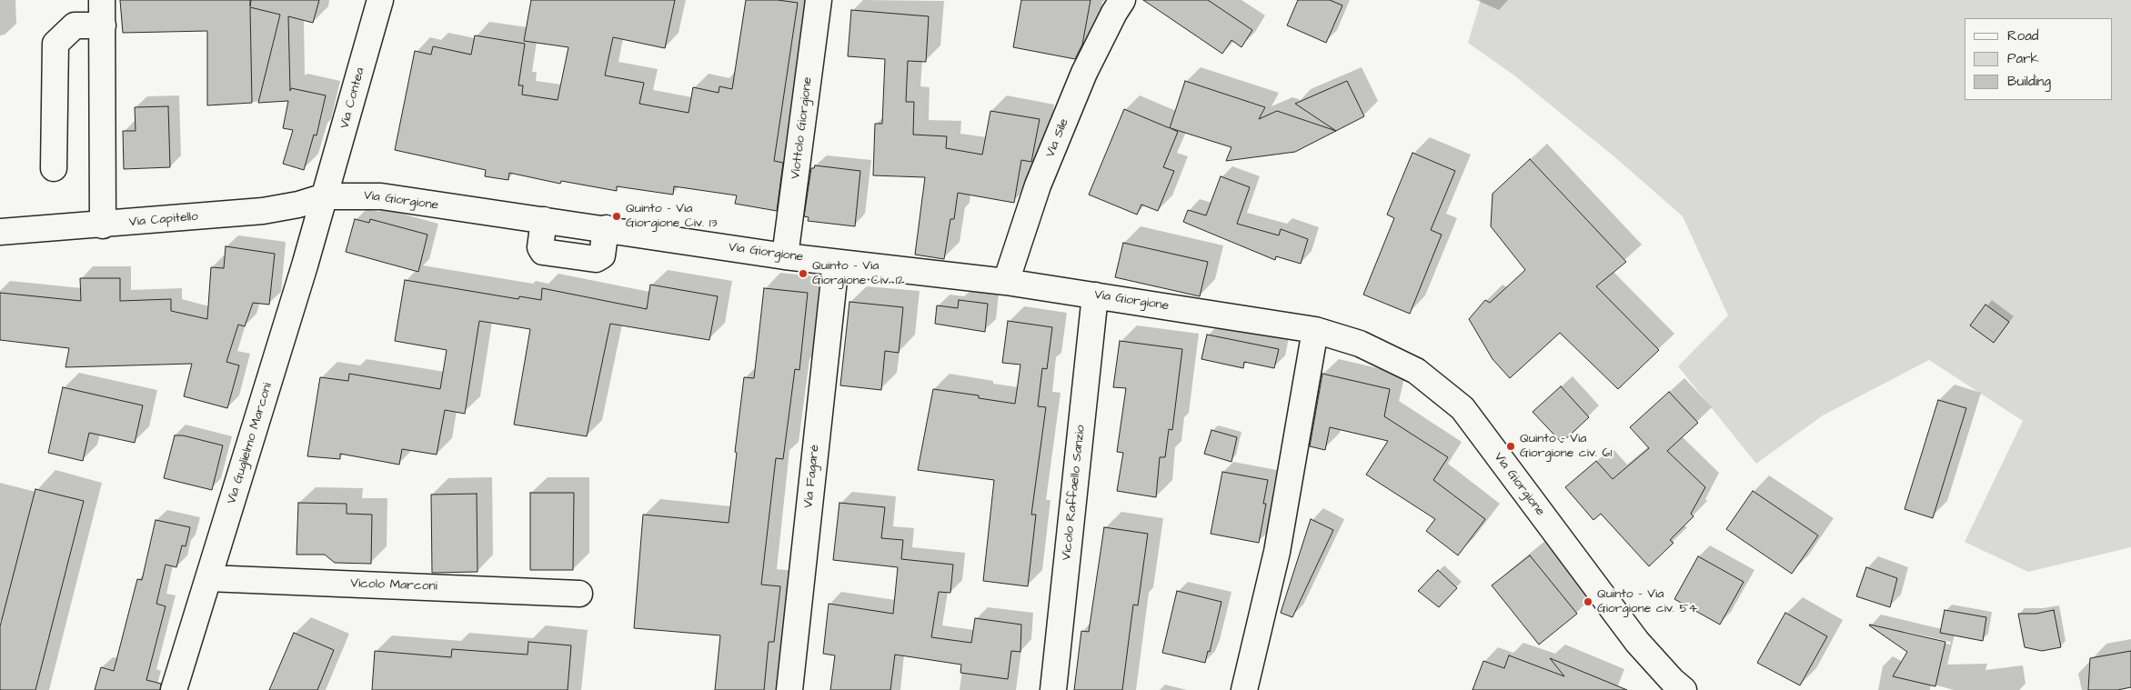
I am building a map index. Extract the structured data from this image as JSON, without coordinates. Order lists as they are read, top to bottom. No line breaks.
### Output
{"streets":{"street":["Via Contea","Viottolo Giorgione","Via Sile","Via Giorgione","Via Capitello","Via Guglielmo Marconi","Via Fagarè","Vicolo Raffaello Sanzio","Vicolo Marconi"]},"crossings":[["Via Contea","Via Giorgione"],["Via Contea","Via Capitello"],["Via Contea","Via Guglielmo Marconi"],["Viottolo Giorgione","Via Giorgione"],["Via Sile","Via Giorgione"],["Via Giorgione","Via Capitello"],["Via Giorgione","Via Guglielmo Marconi"],["Via Giorgione","Via Fagarè"],["Via Giorgione","Vicolo Raffaello Sanzio"],["Via Capitello","Via Guglielmo Marconi"],["Via Guglielmo Marconi","Vicolo Marconi"]],"places":["Quinto - Via Giorgione Civ. 13","Quinto - Via Giorgione Civ. 12","Quinto - Via Giorgione civ. 61","Quinto - Via Giorgione civ. 54"],"legend":["Road","Park","Building"]}
